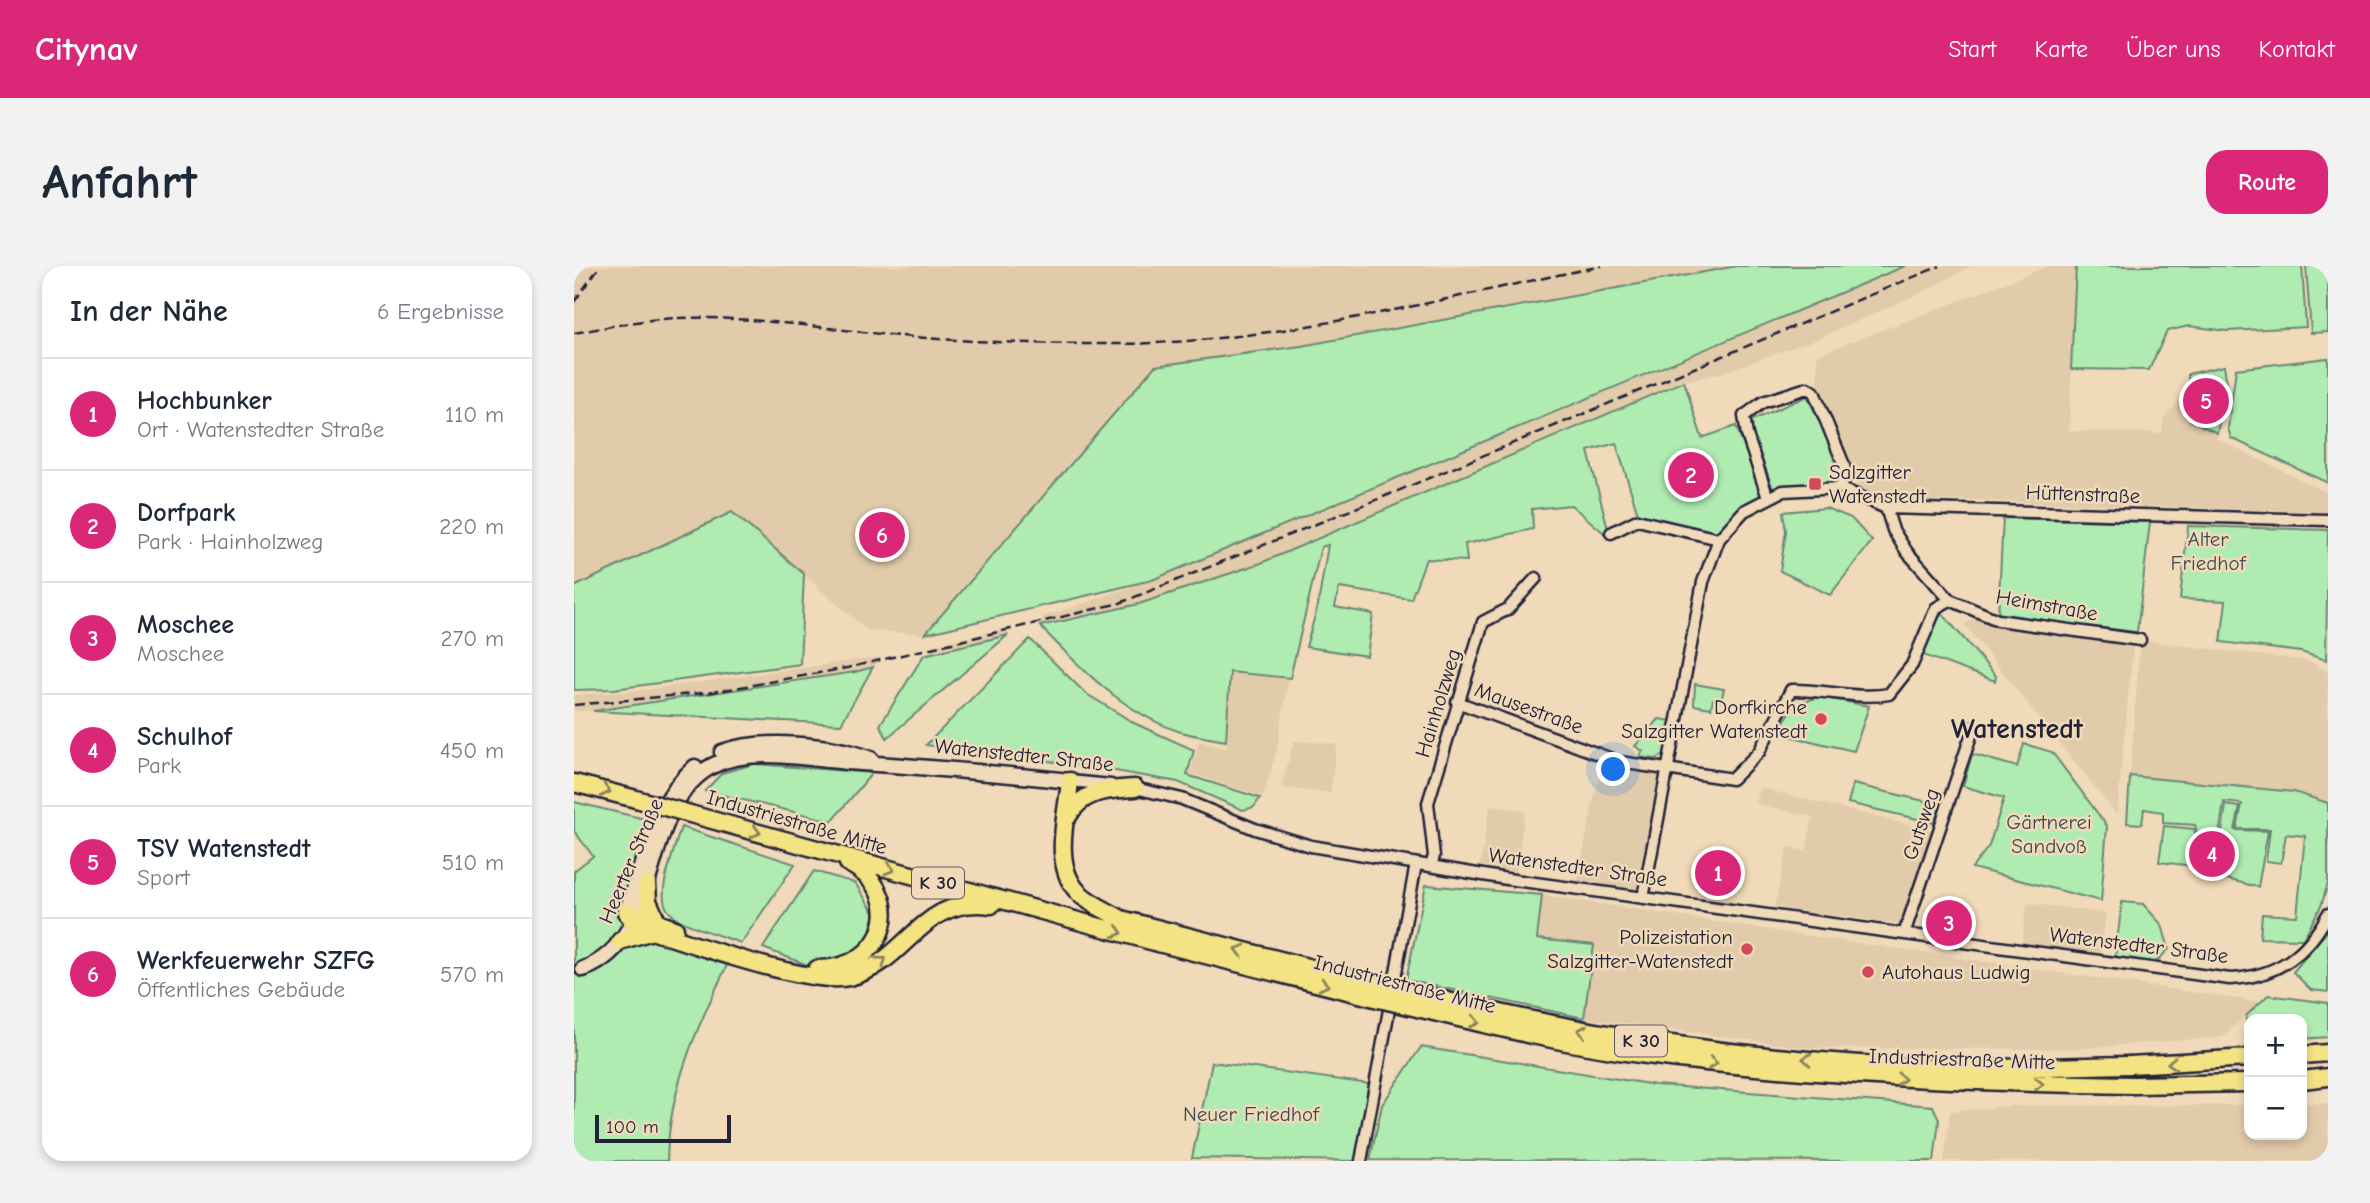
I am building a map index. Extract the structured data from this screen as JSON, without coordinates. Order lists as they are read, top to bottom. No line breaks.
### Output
{"streets":{"main road":["Watenstedter Straße","Industriestraße Mitte","Heerter Straße","K 30"],"street":["Hüttenstraße","Heimstraße","Hainholzweg","Mausestraße","Gutsweg"]},"crossings":[["Hüttenstraße","Mausestraße"],["Hüttenstraße","Watenstedter Straße"],["Heimstraße","Mausestraße"],["Hainholzweg","Mausestraße"],["Hainholzweg","Watenstedter Straße"],["Watenstedter Straße","Gutsweg"],["Watenstedter Straße","Heerter Straße"]],"districts":["Watenstedt"],"parks":["Alter Friedhof","Gärtnerei Sandvoß","Neuer Friedhof"],"places":{"transit":["Salzgitter Watenstedt"],"other":["Dorfkirche Salzgitter Watenstedt","Polizeistation Salzgitter-Watenstedt","Autohaus Ludwig"]},"scale_bar":"100 m","page":{"header":"Citynav","nav":["Start","Karte","Über uns","Kontakt"],"buttons":"Route","title":"Anfahrt","heading":["In der Nähe","6 Ergebnisse"],"list":[{"mark":"1","name":"Hochbunker","note":"Ort · Watenstedter Straße","value":"110 m"},{"mark":"2","name":"Dorfpark","note":"Park · Hainholzweg","value":"220 m"},{"mark":"3","name":"Moschee","note":"Moschee","value":"270 m"},{"mark":"4","name":"Schulhof","note":"Park","value":"450 m"},{"mark":"5","name":"TSV Watenstedt","note":"Sport","value":"510 m"},{"mark":"6","name":"Werkfeuerwehr SZFG","note":"Öffentliches Gebäude","value":"570 m"}],"pins":["5","2","6","4","1","3"],"map_buttons":["+","−"],"scale":"100 m"}}
